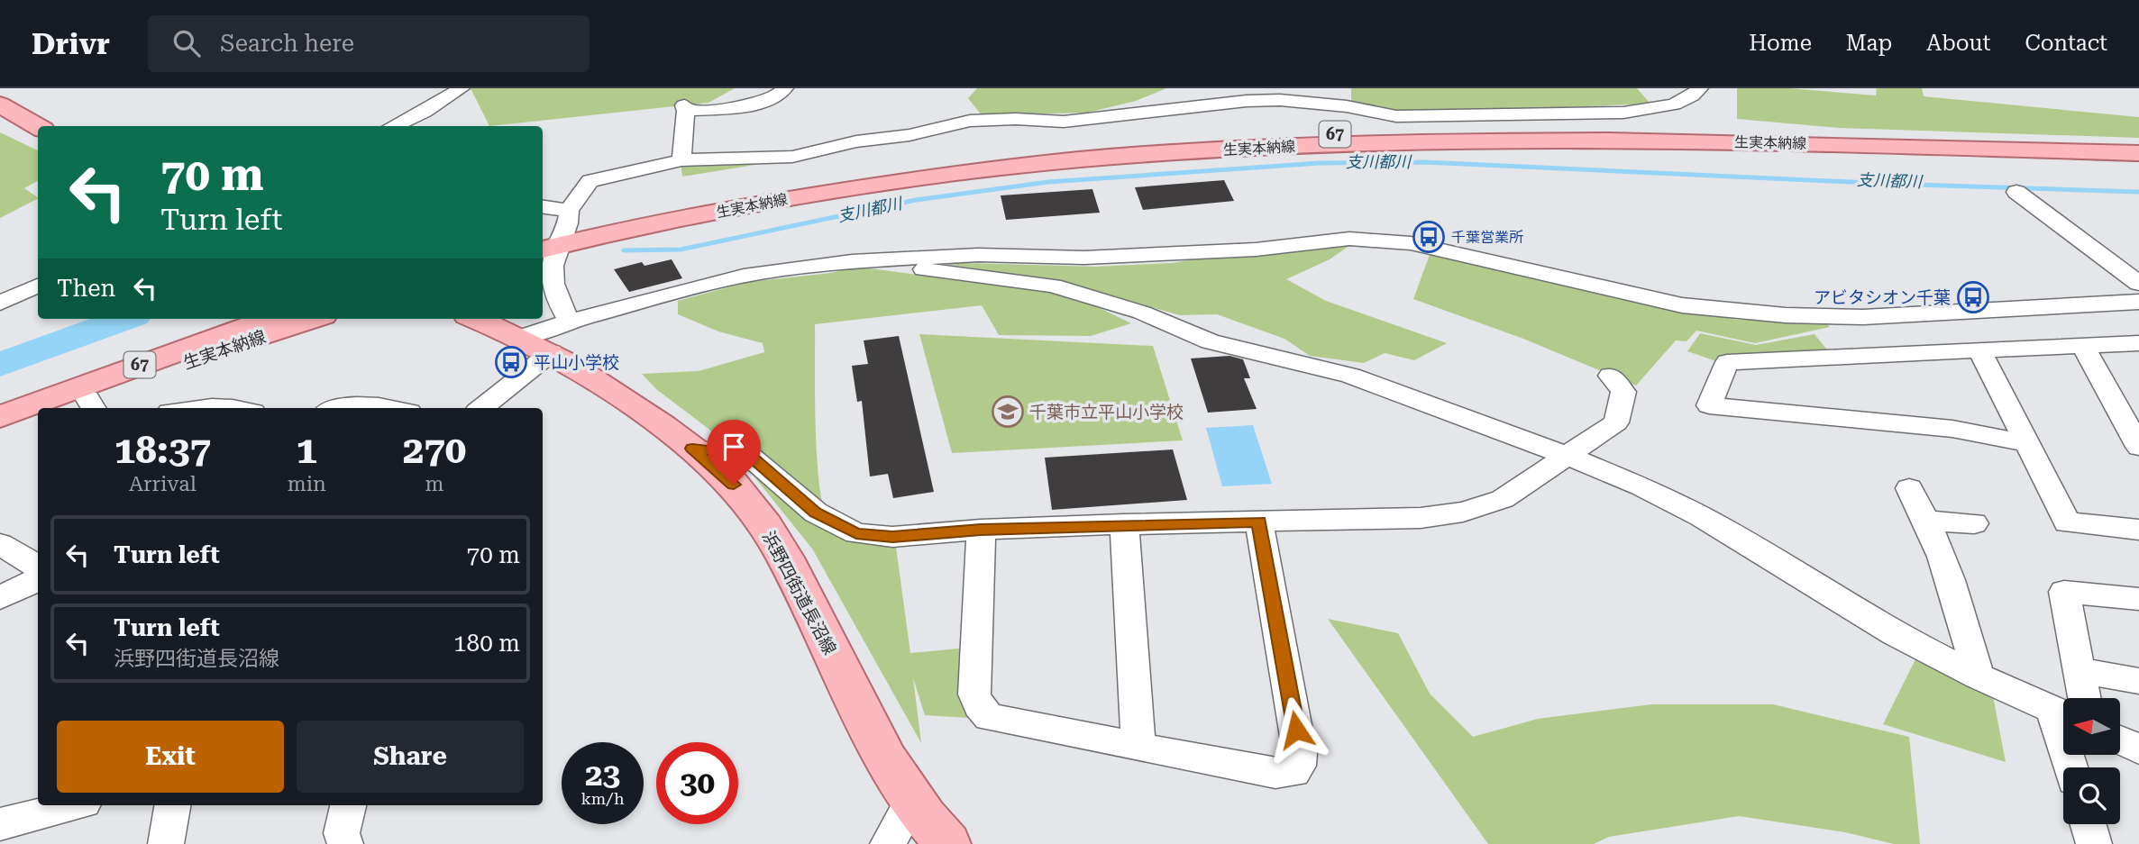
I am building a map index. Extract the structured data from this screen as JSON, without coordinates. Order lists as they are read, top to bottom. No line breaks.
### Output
{"streets":{"main road":["67","生実本納線","浜野四街道長沼線"]},"water":["支川都川"],"places":{"bus stop":["千葉営業所","アビタシオン千葉","平山小学校"],"school or university":["千葉市立平山小学校"]},"north":"left","page":{"header":"Drivr","search":"Search here","nav":["Home","Map","About","Contact"],"turn":["70 m","Turn left"],"then":"Then","eta":["18:37","Arrival","1","min","270","m"],"list":[{"name":"Turn left","value":"70 m"},{"name":"Turn left","note":"浜野四街道長沼線","value":"180 m"}],"buttons":["Exit","Share"],"speed":"23 km/h","limit":"30"}}
